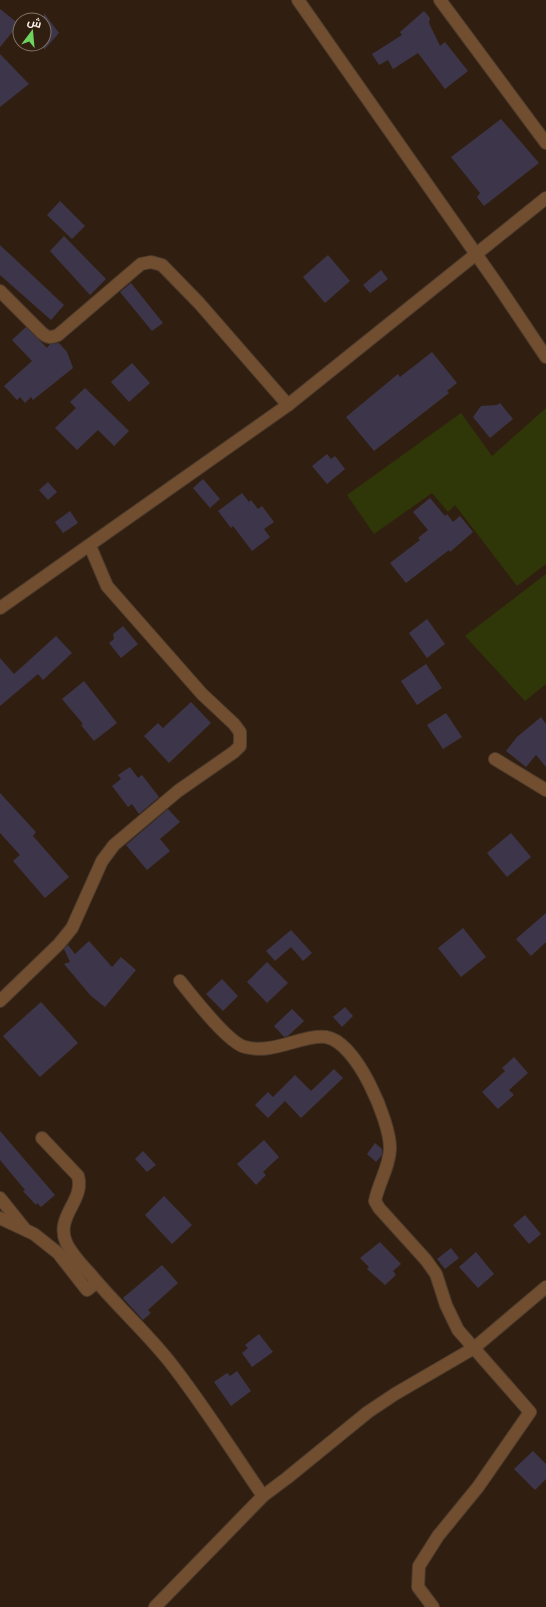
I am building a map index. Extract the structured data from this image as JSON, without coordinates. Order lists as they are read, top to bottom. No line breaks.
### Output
{"north":"top"}
